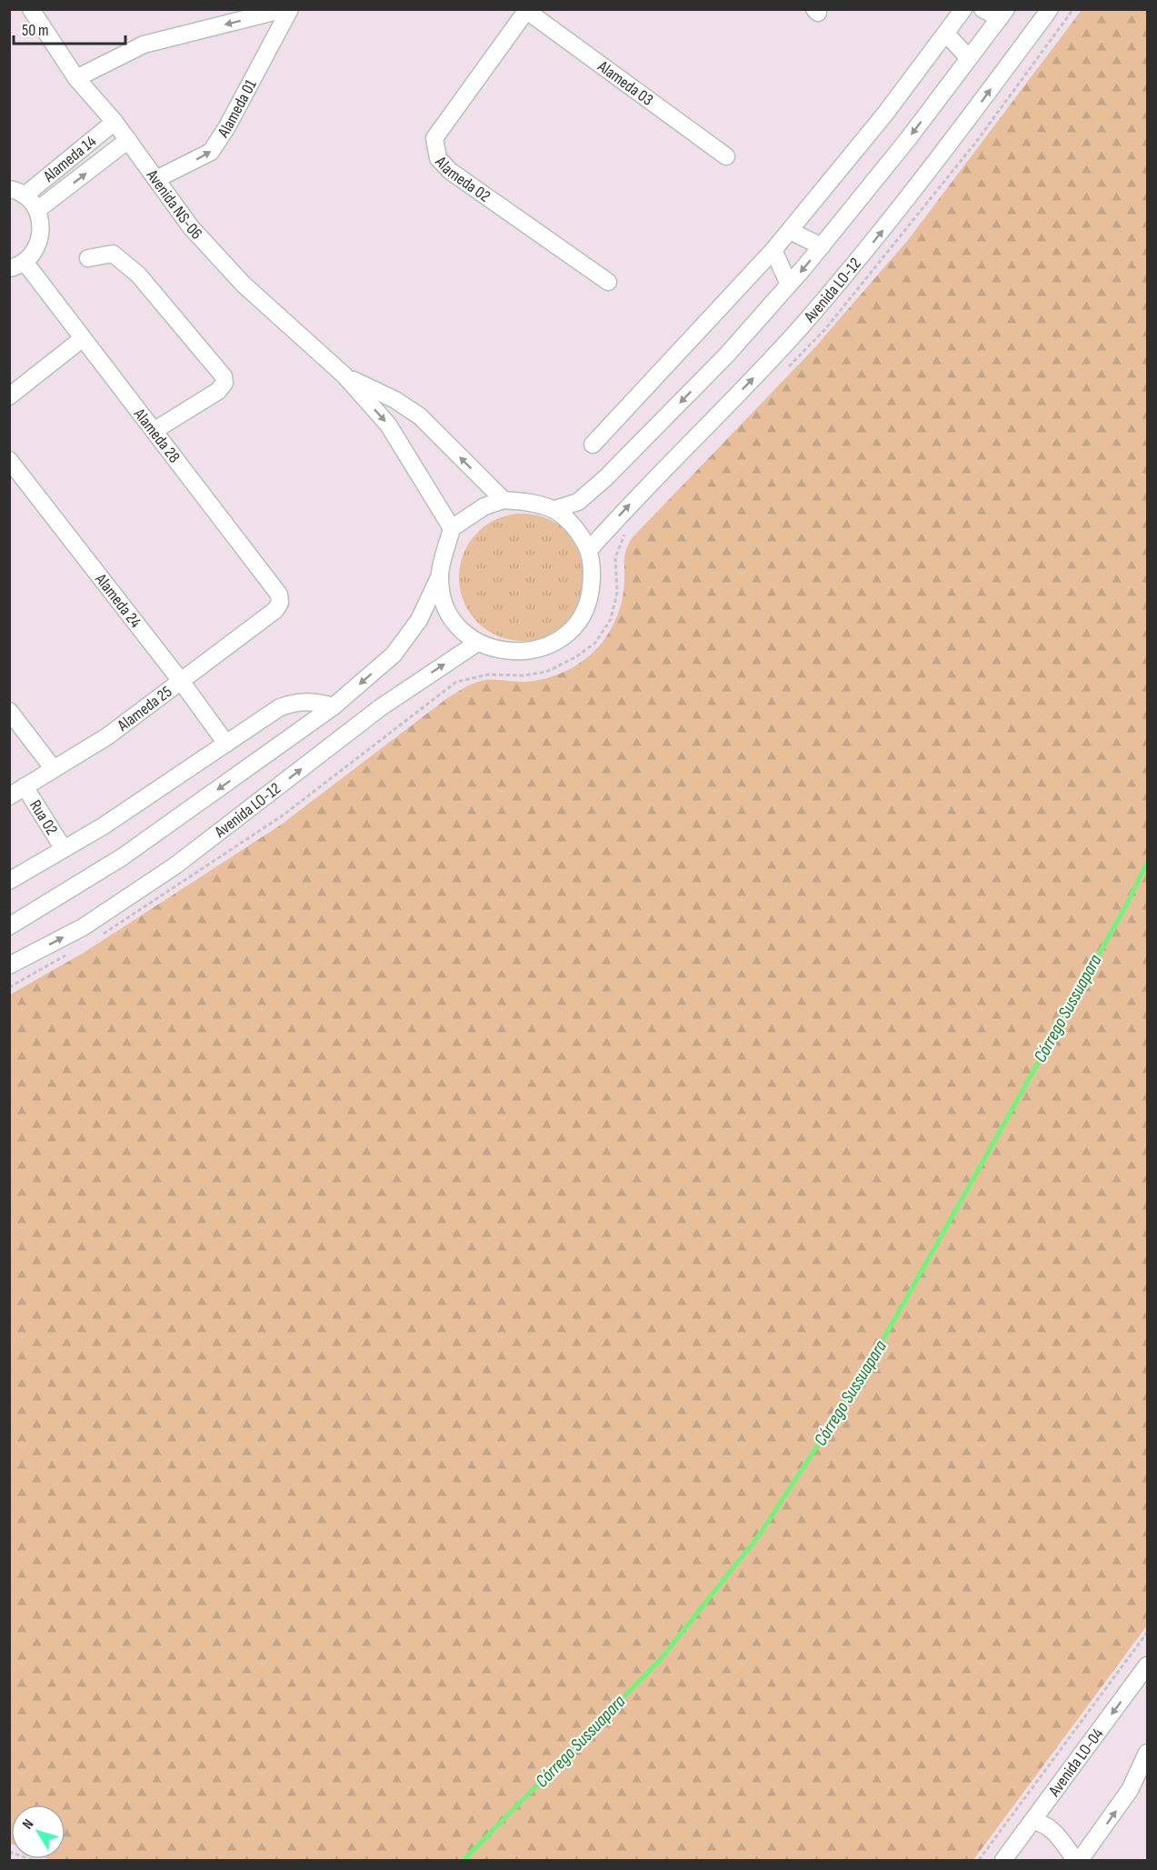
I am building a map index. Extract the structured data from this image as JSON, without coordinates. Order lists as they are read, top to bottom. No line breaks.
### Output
{"streets":{"street":["Alameda 03","Alameda 01","Alameda 14","Alameda 02","Avenida NS-06","Avenida LO-12","Alameda 28","Alameda 24","Alameda 25","Rua 02","Avenida LO-04"]},"crossings":[["Alameda 03","Alameda 02"],["Alameda 01","Avenida NS-06"],["Alameda 14","Avenida NS-06"],["Avenida NS-06","Avenida LO-12"],["Alameda 28","Alameda 25"],["Alameda 24","Alameda 25"],["Alameda 25","Rua 02"]],"one_way":["Alameda 01"],"water":["Córrego Sussuapara"],"scale_bar":"50 m","north":"top left"}
